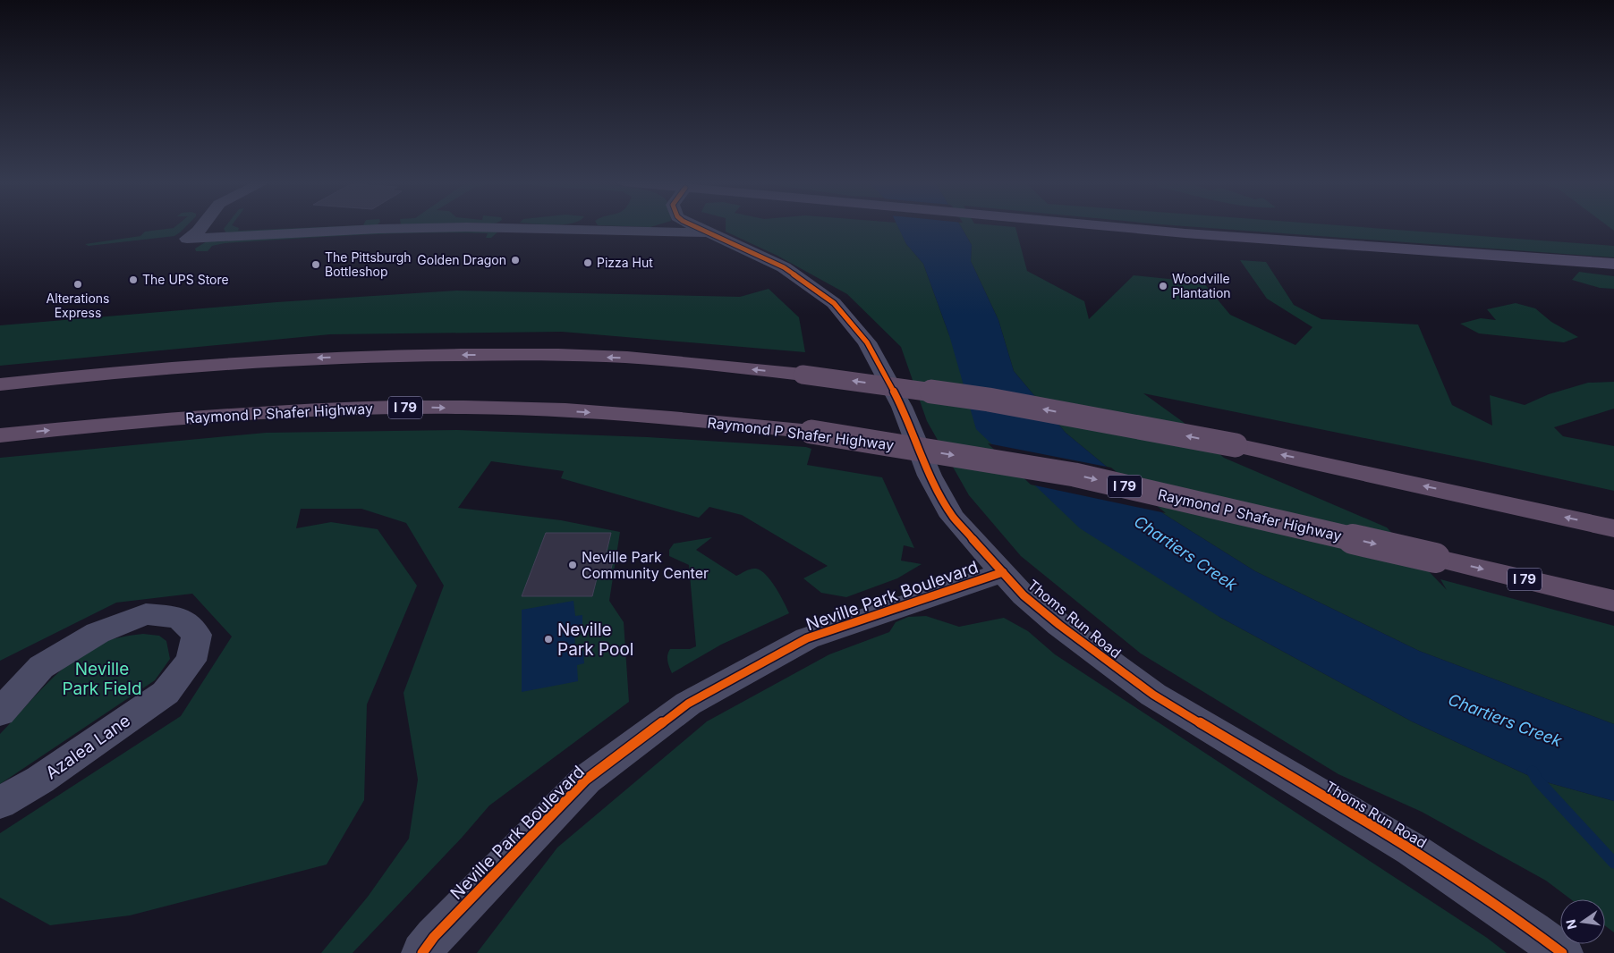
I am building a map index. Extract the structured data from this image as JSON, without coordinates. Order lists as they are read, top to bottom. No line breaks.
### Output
{"streets":{"highway":["I 79","Raymond P Shafer Highway"],"street":["Neville Park Boulevard","Thoms Run Road","Azalea Lane"]},"crossings":[["Neville Park Boulevard","Thoms Run Road"]],"water":["Chartiers Creek"],"parks":["Neville Park Field"],"places":["Golden Dragon","Pizza Hut","The Pittsburgh Bottleshop","The UPS Store","Alterations Express","Woodville Plantation","Neville Park Community Center","Neville Park Pool"],"north":"left"}
